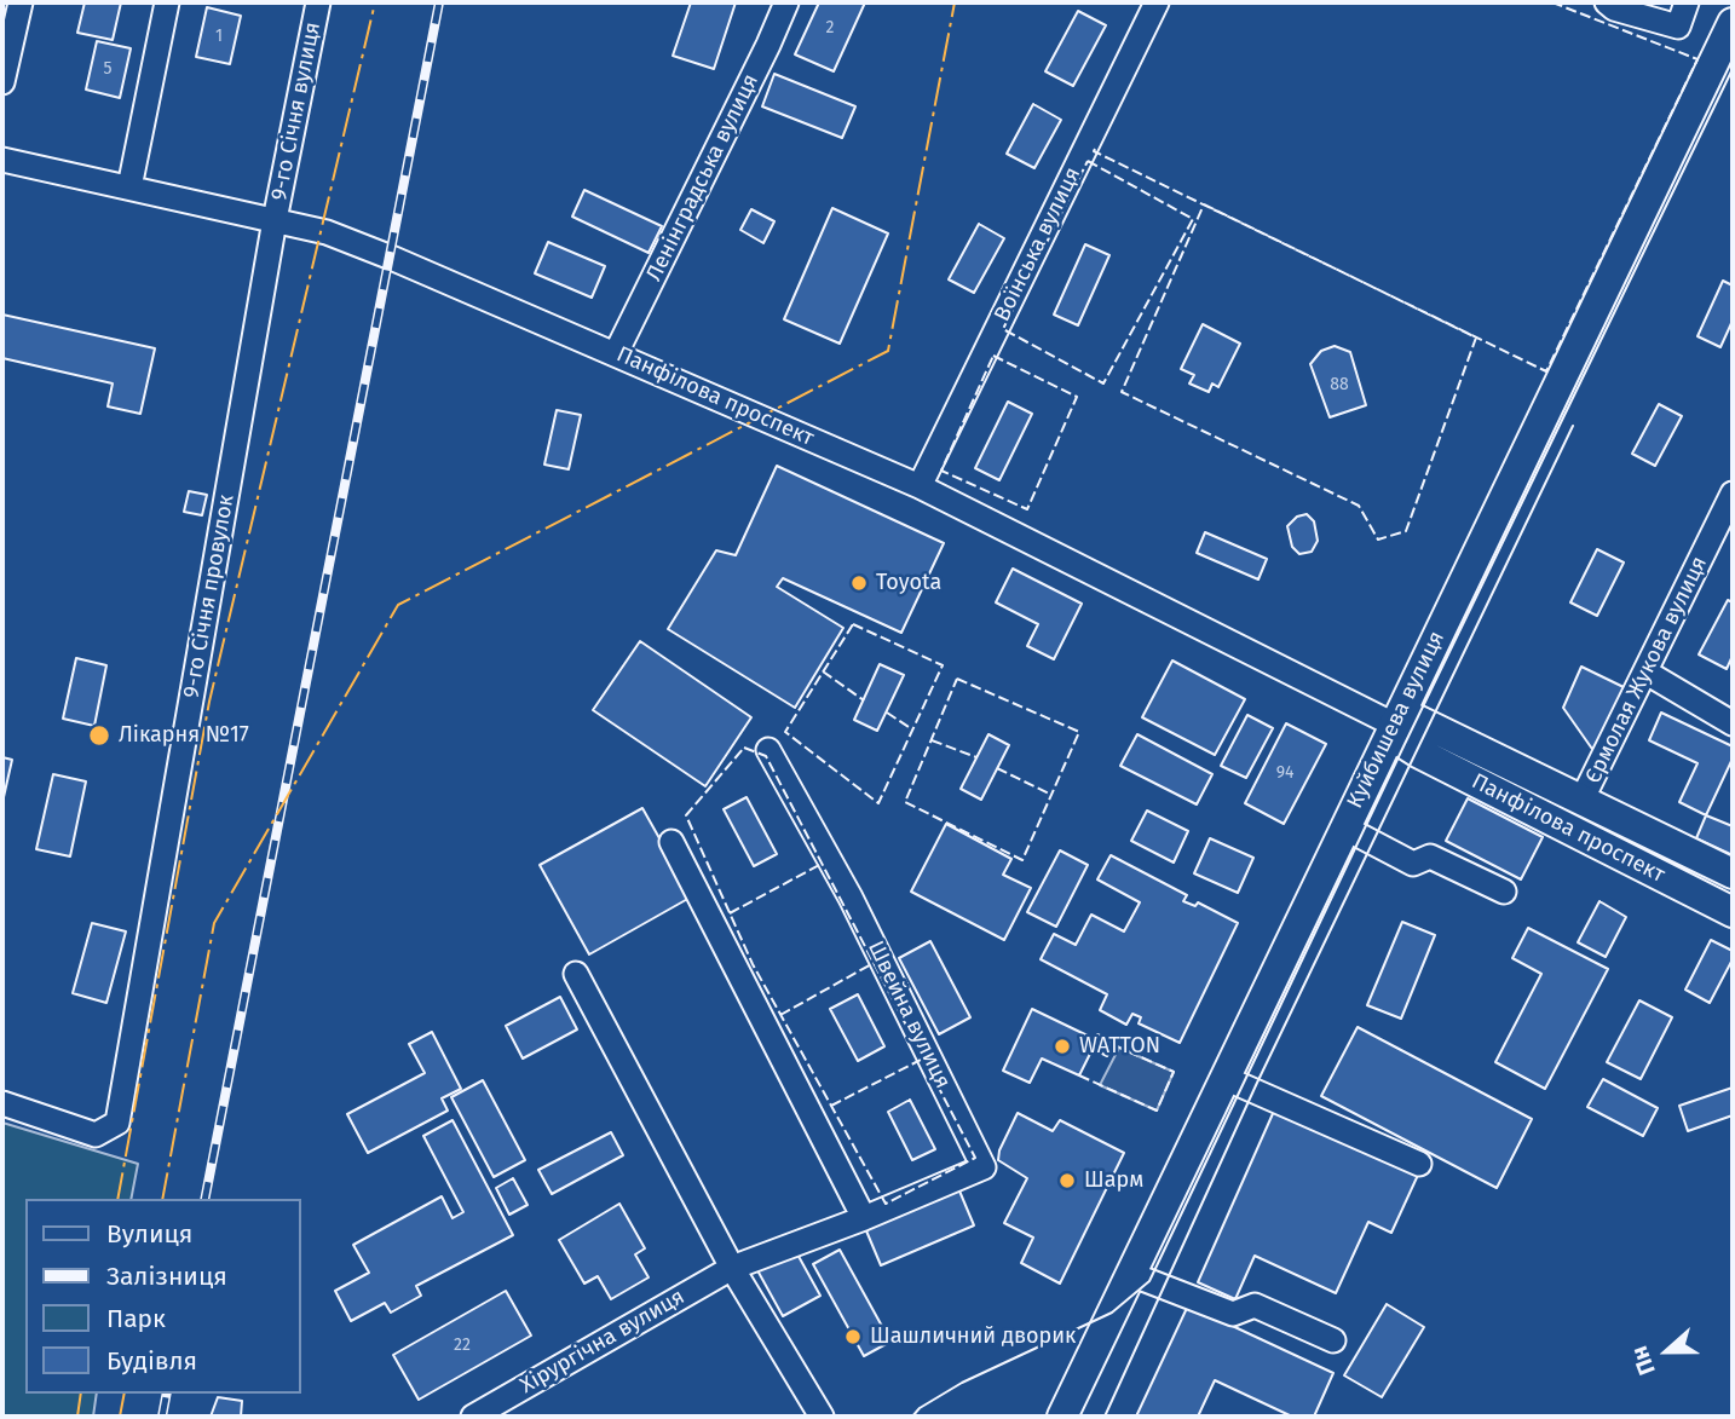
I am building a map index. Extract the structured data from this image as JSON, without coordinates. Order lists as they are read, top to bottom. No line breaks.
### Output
{"streets":{"main road":["Панфілова проспект","Куйбишева вулиця"],"street":["9-го Січня вулиця","Ленінградська вулиця","Воїнська вулиця","9-го Січня провулок","Єрмолая Жукова вулиця","Швейна вулиця","Хірургічна вулиця"]},"crossings":[["9-го Січня вулиця","Панфілова проспект"],["9-го Січня вулиця","9-го Січня провулок"],["Ленінградська вулиця","Панфілова проспект"],["Воїнська вулиця","Панфілова проспект"],["Панфілова проспект","9-го Січня провулок"],["Панфілова проспект","Куйбишева вулиця"],["Швейна вулиця","Хірургічна вулиця"]],"places":["Toyota","Лікарня №17","WATTON","Шарм","Шашличний дворик"],"house_numbers":["2","1","5","88","94","22"],"legend":["Вулиця","Залізниця","Парк","Будівля"],"north":"left"}
